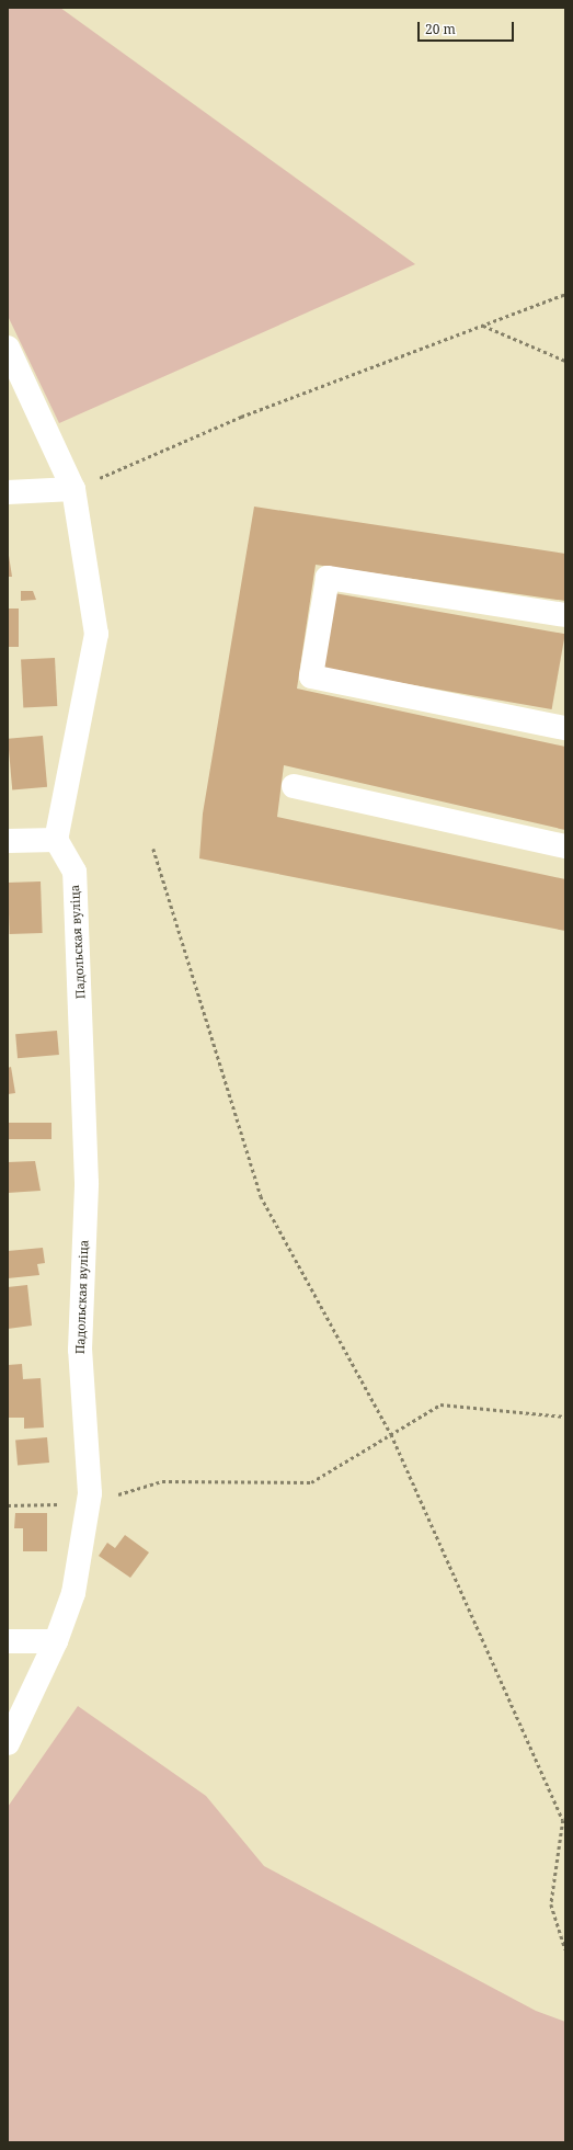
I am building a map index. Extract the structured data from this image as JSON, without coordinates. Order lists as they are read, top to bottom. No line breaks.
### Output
{"streets":{"street":["Падольская вуліца"]},"scale_bar":"20 m"}
